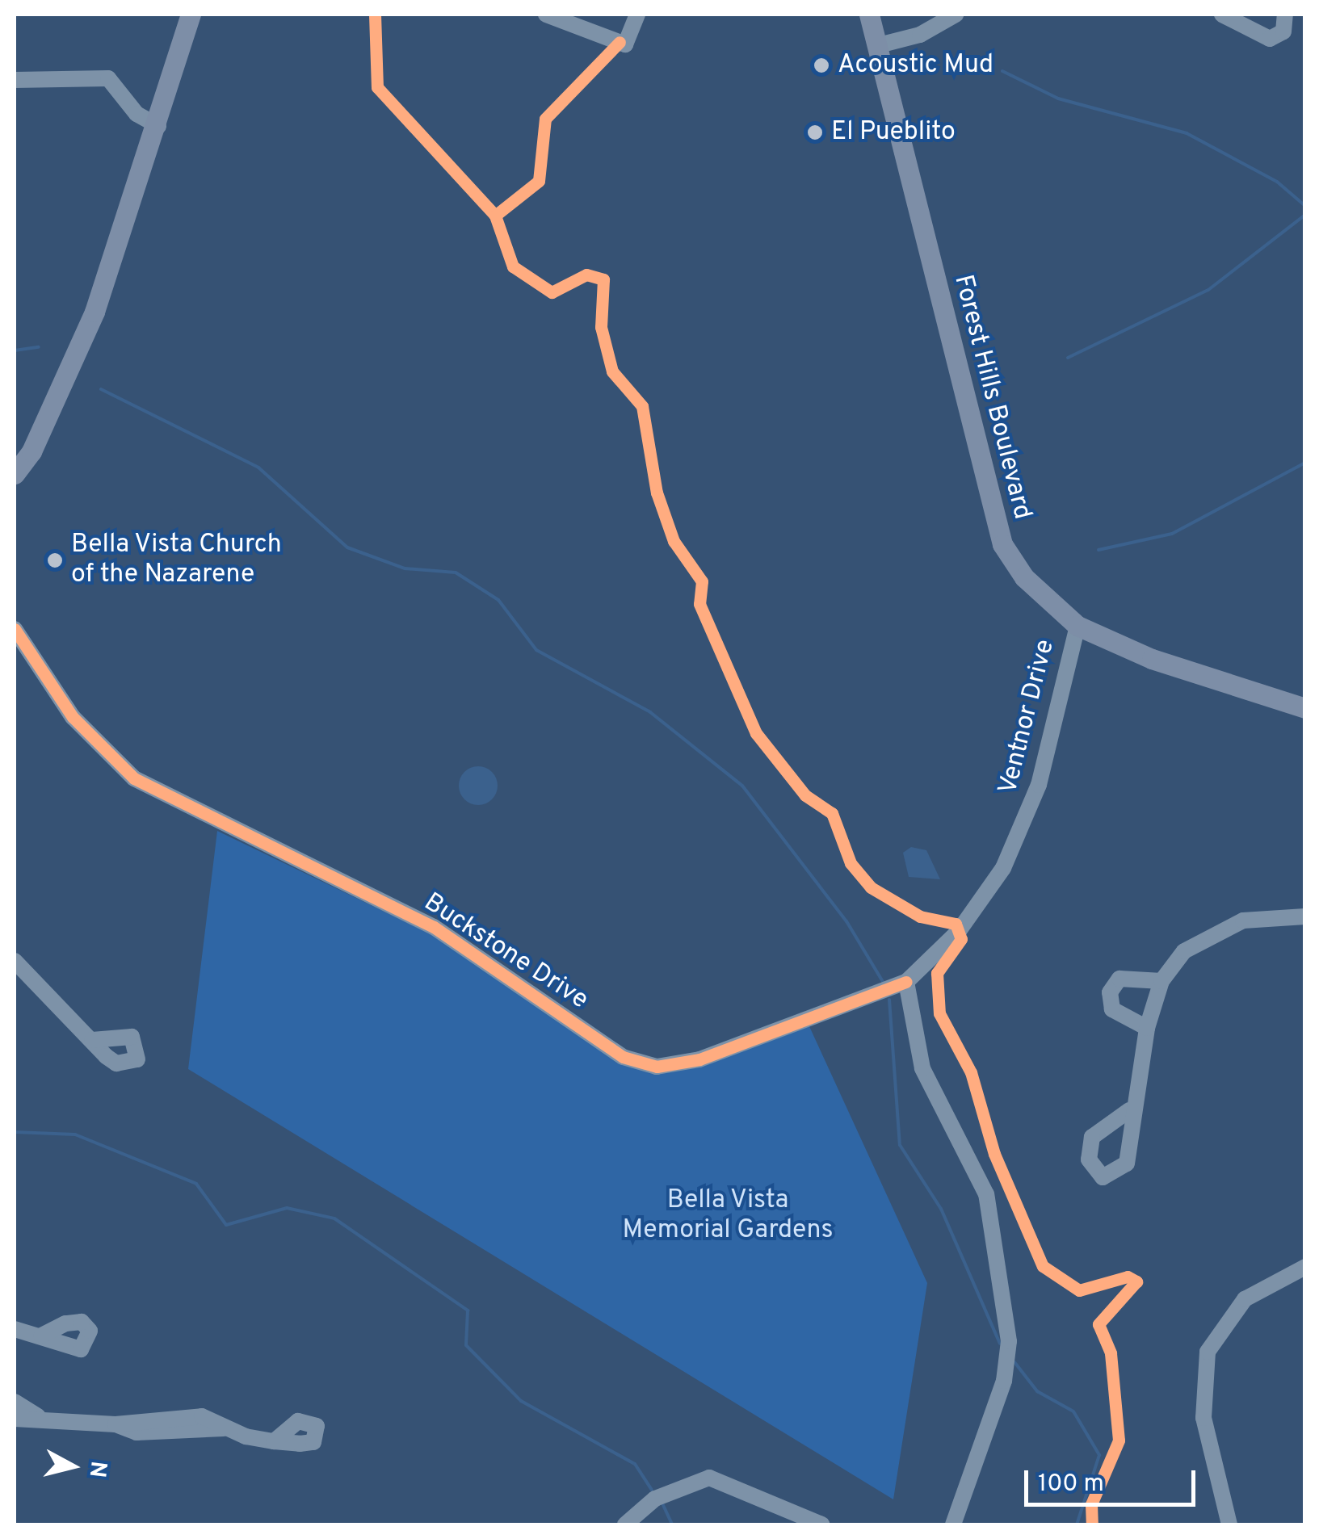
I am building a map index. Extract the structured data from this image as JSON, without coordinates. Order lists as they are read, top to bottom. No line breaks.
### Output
{"streets":{"main road":["Forest Hills Boulevard"],"street":["Ventnor Drive","Buckstone Drive"]},"crossings":[["Forest Hills Boulevard","Ventnor Drive"],["Ventnor Drive","Buckstone Drive"]],"parks":["Bella Vista Memorial Gardens"],"places":["Acoustic Mud","El Pueblito","Bella Vista Church of the Nazarene"],"scale_bar":"100 m","north":"right"}
